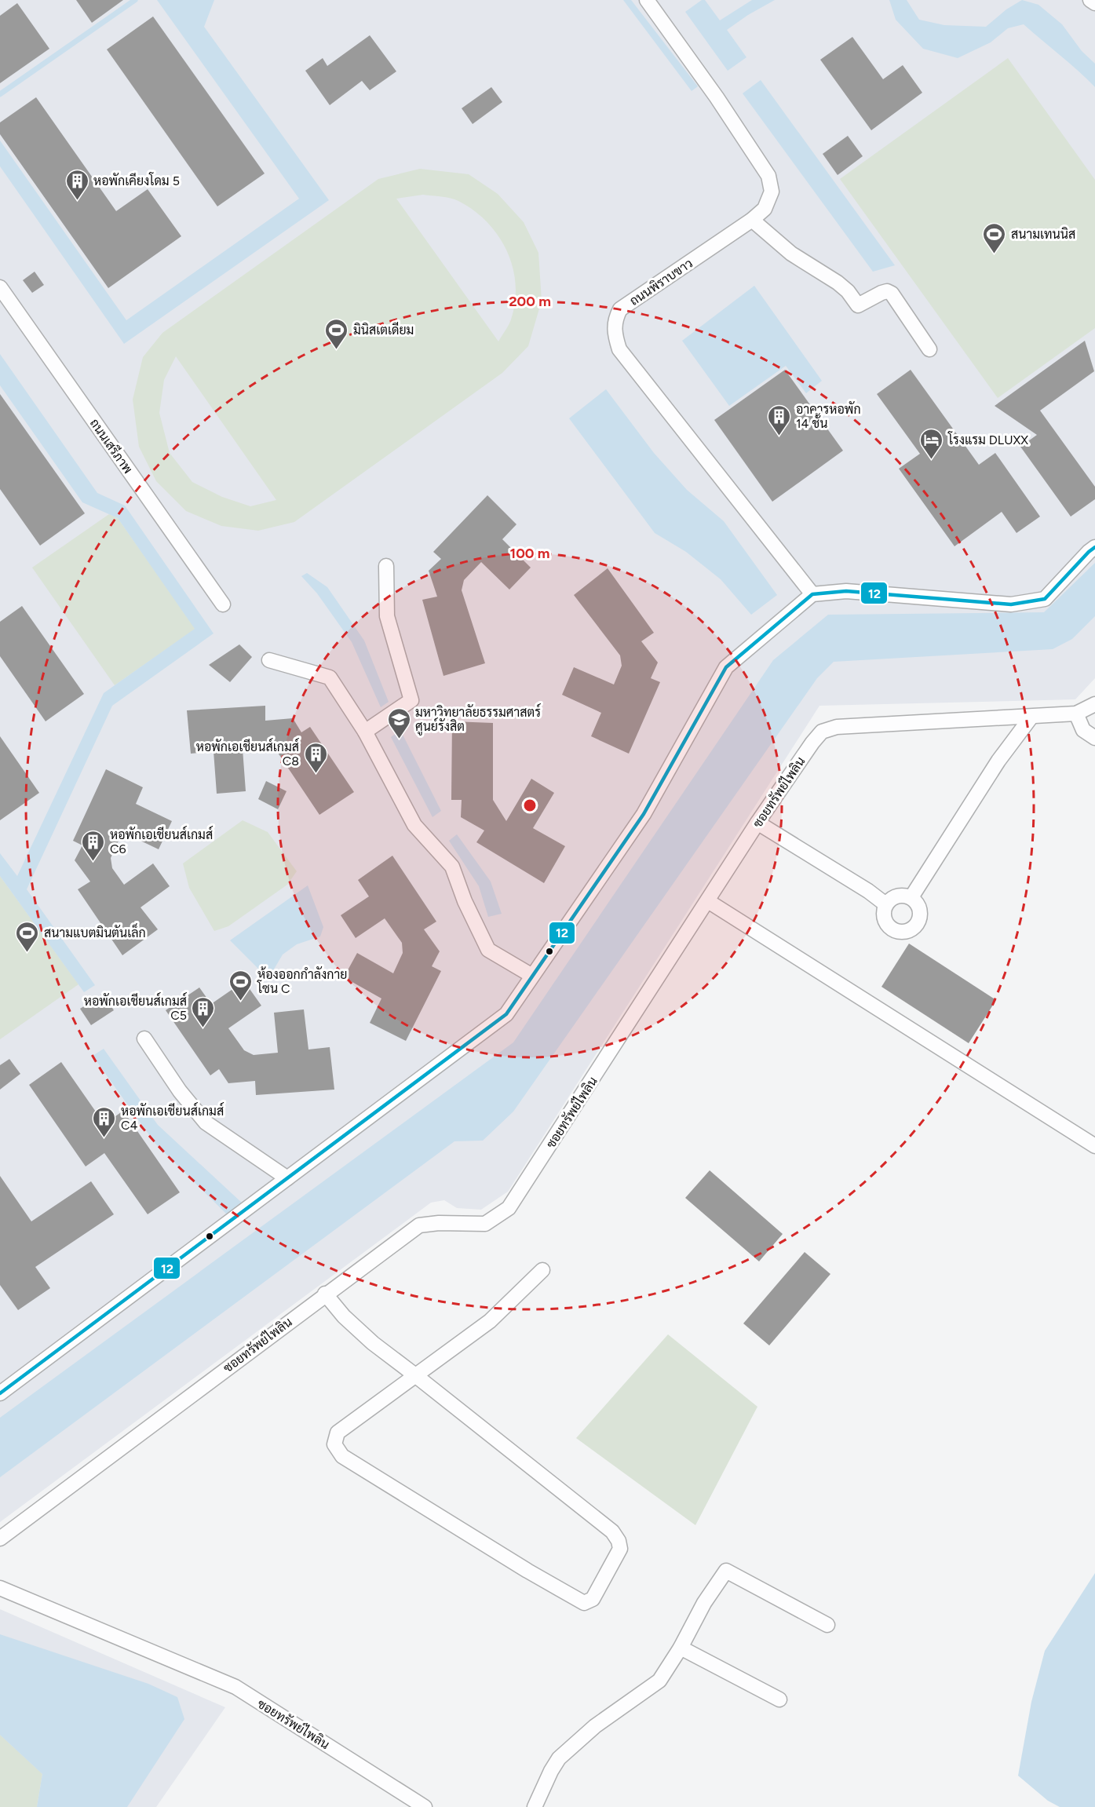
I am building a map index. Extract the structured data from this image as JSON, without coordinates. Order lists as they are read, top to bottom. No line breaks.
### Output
{"streets":{"street":["ถนนพิราบขาว","ถนนเสรีภาพ","ซอยทรัพย์ไพลิน"]},"places":{"building":["หอพักเคียงโดม 5","อาคารหอพัก 14 ชั้น","หอพักเอเชียนส์เกมส์ C8","หอพักเอเชียนส์เกมส์ C6","หอพักเอเชียนส์เกมส์ C5","หอพักเอเชียนส์เกมส์ C4"],"sports":["สนามเทนนิส","มินิสเตเดียม","สนามแบตมินตันเล็ก","ห้องออกกำลังกาย โซน C"],"hotel":["โรงแรม DLUXX"],"school or university":["มหาวิทยาลัยธรรมศาสตร์ ศูนย์รังสิต"]},"lines":["transit line 12"],"rings":["200 m","100 m"]}
